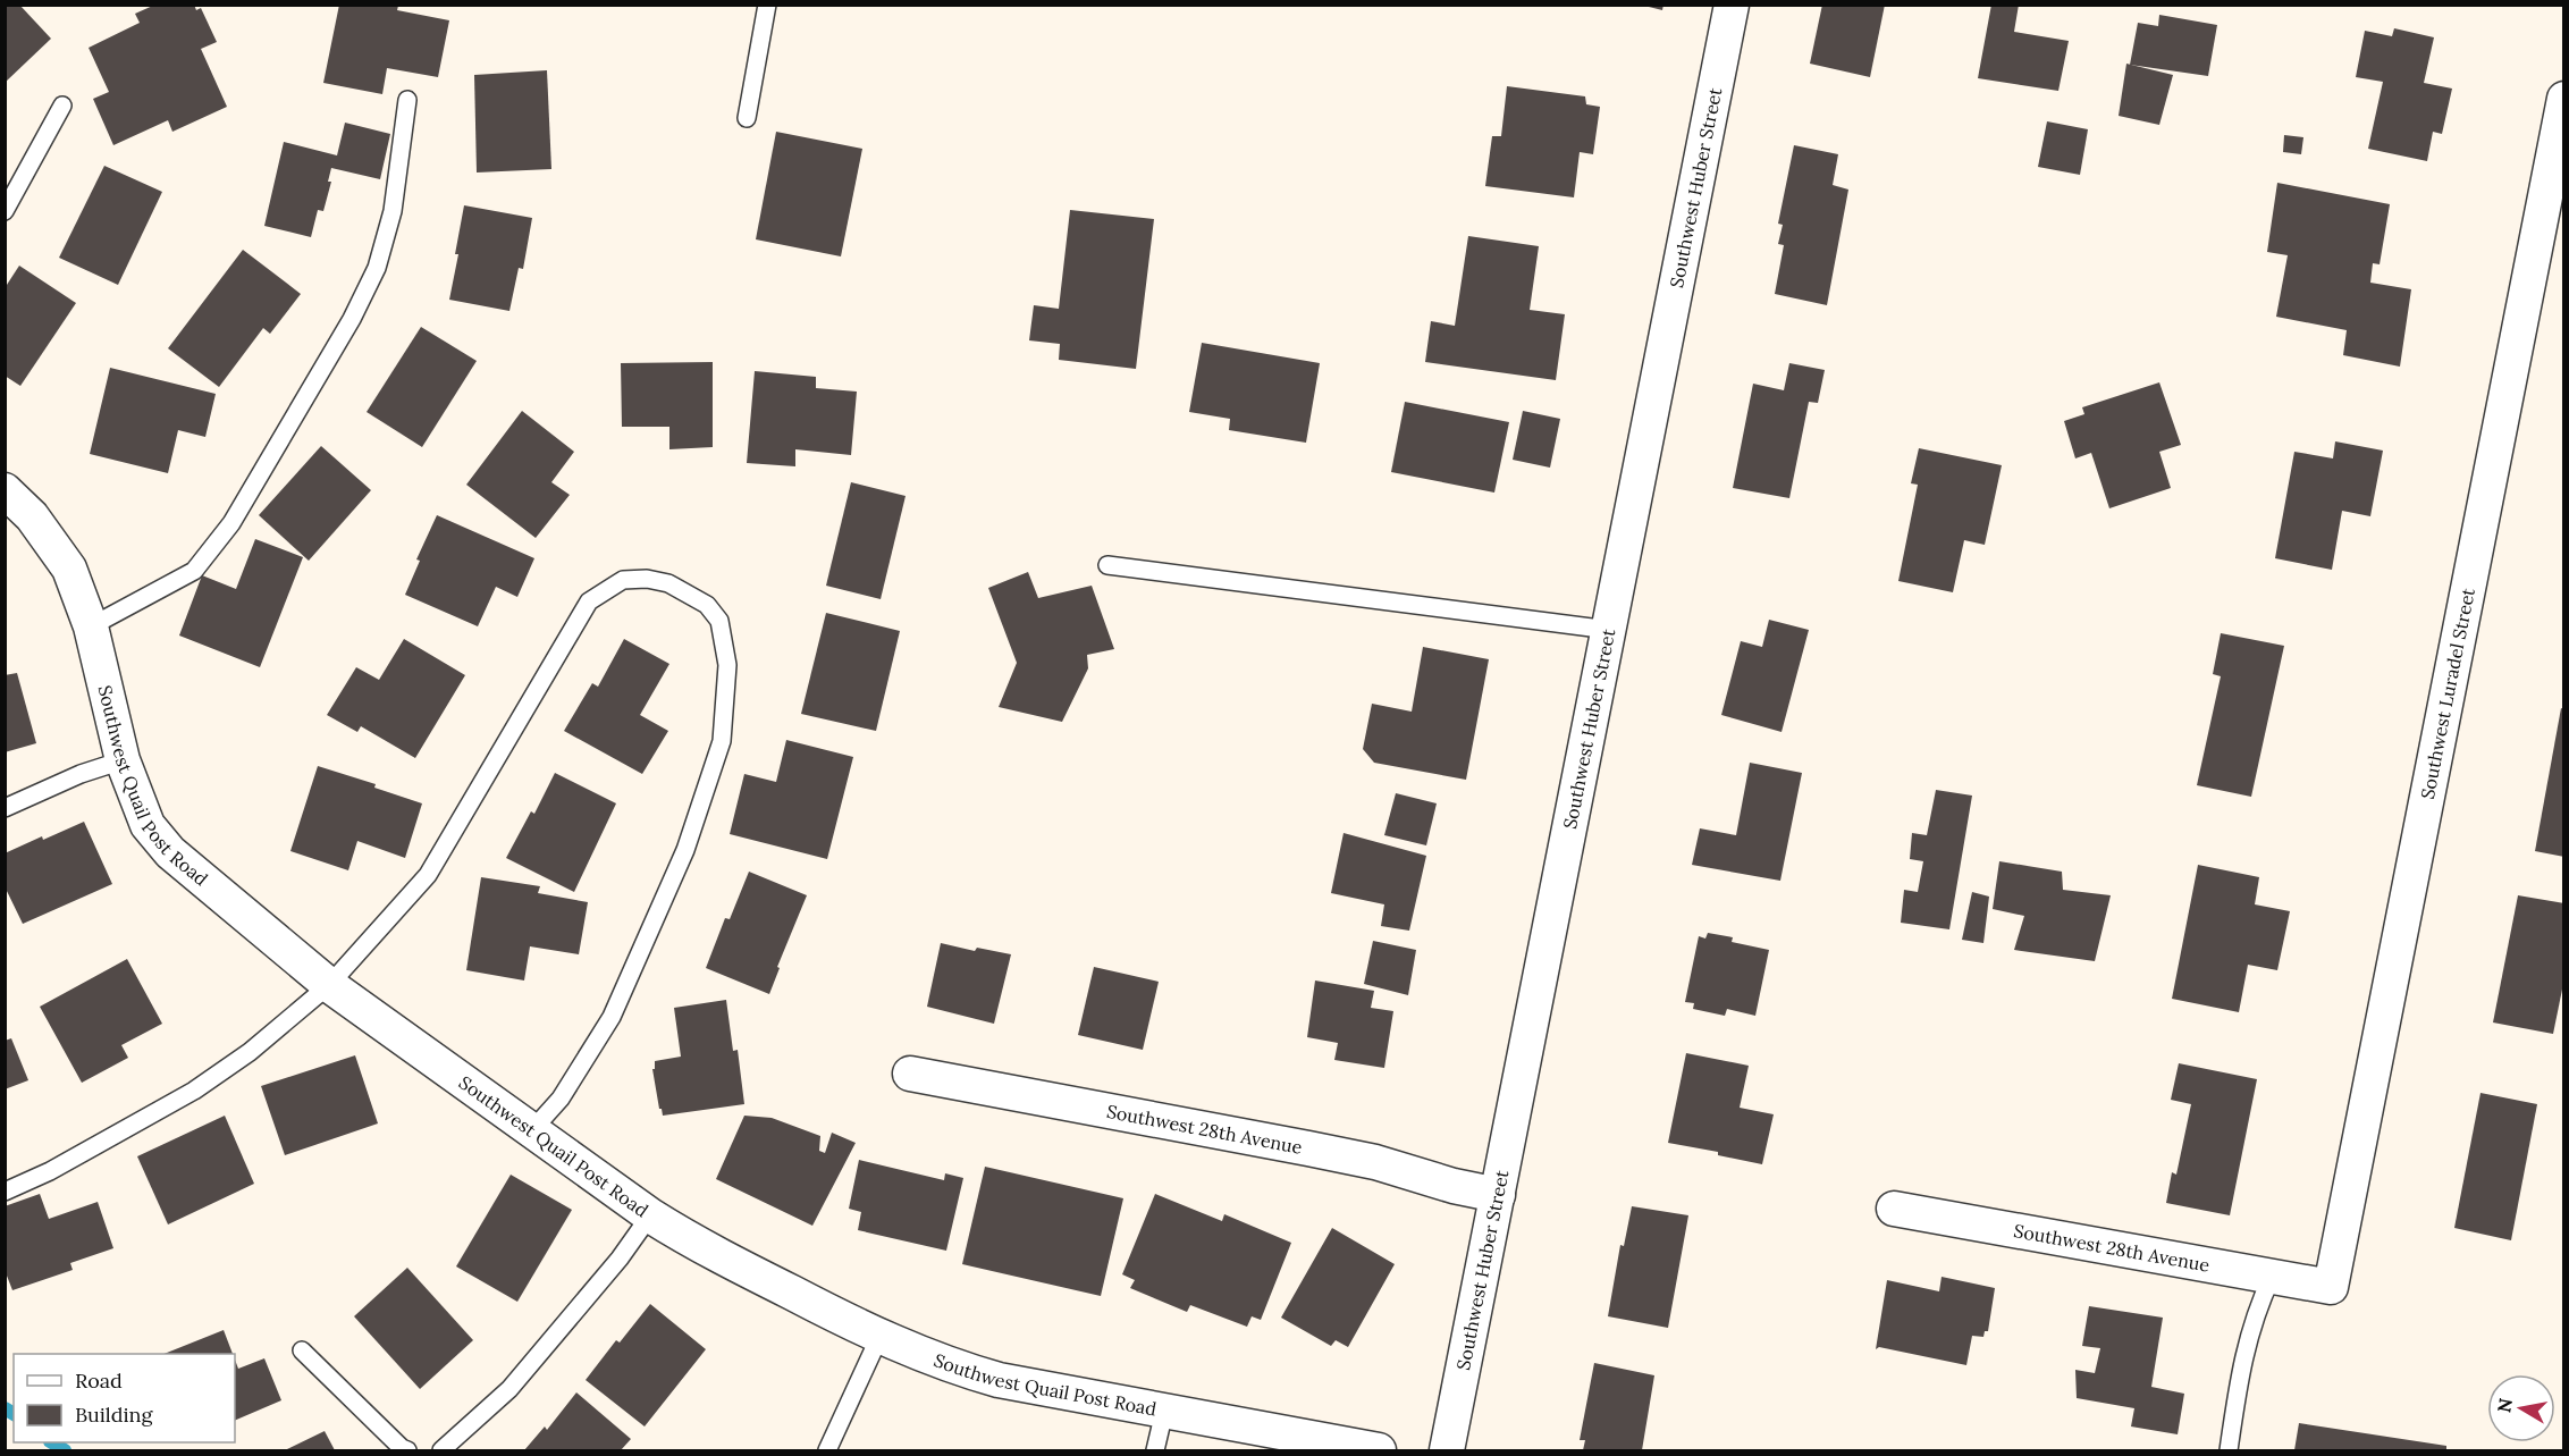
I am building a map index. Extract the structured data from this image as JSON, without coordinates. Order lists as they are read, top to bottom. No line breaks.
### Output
{"streets":{"street":["Southwest Huber Street","Southwest Luradel Street","Southwest Quail Post Road","Southwest 28th Avenue"]},"crossings":[["Southwest Huber Street","Southwest 28th Avenue"],["Southwest Luradel Street","Southwest 28th Avenue"]],"legend":["Road","Building"],"north":"left"}
